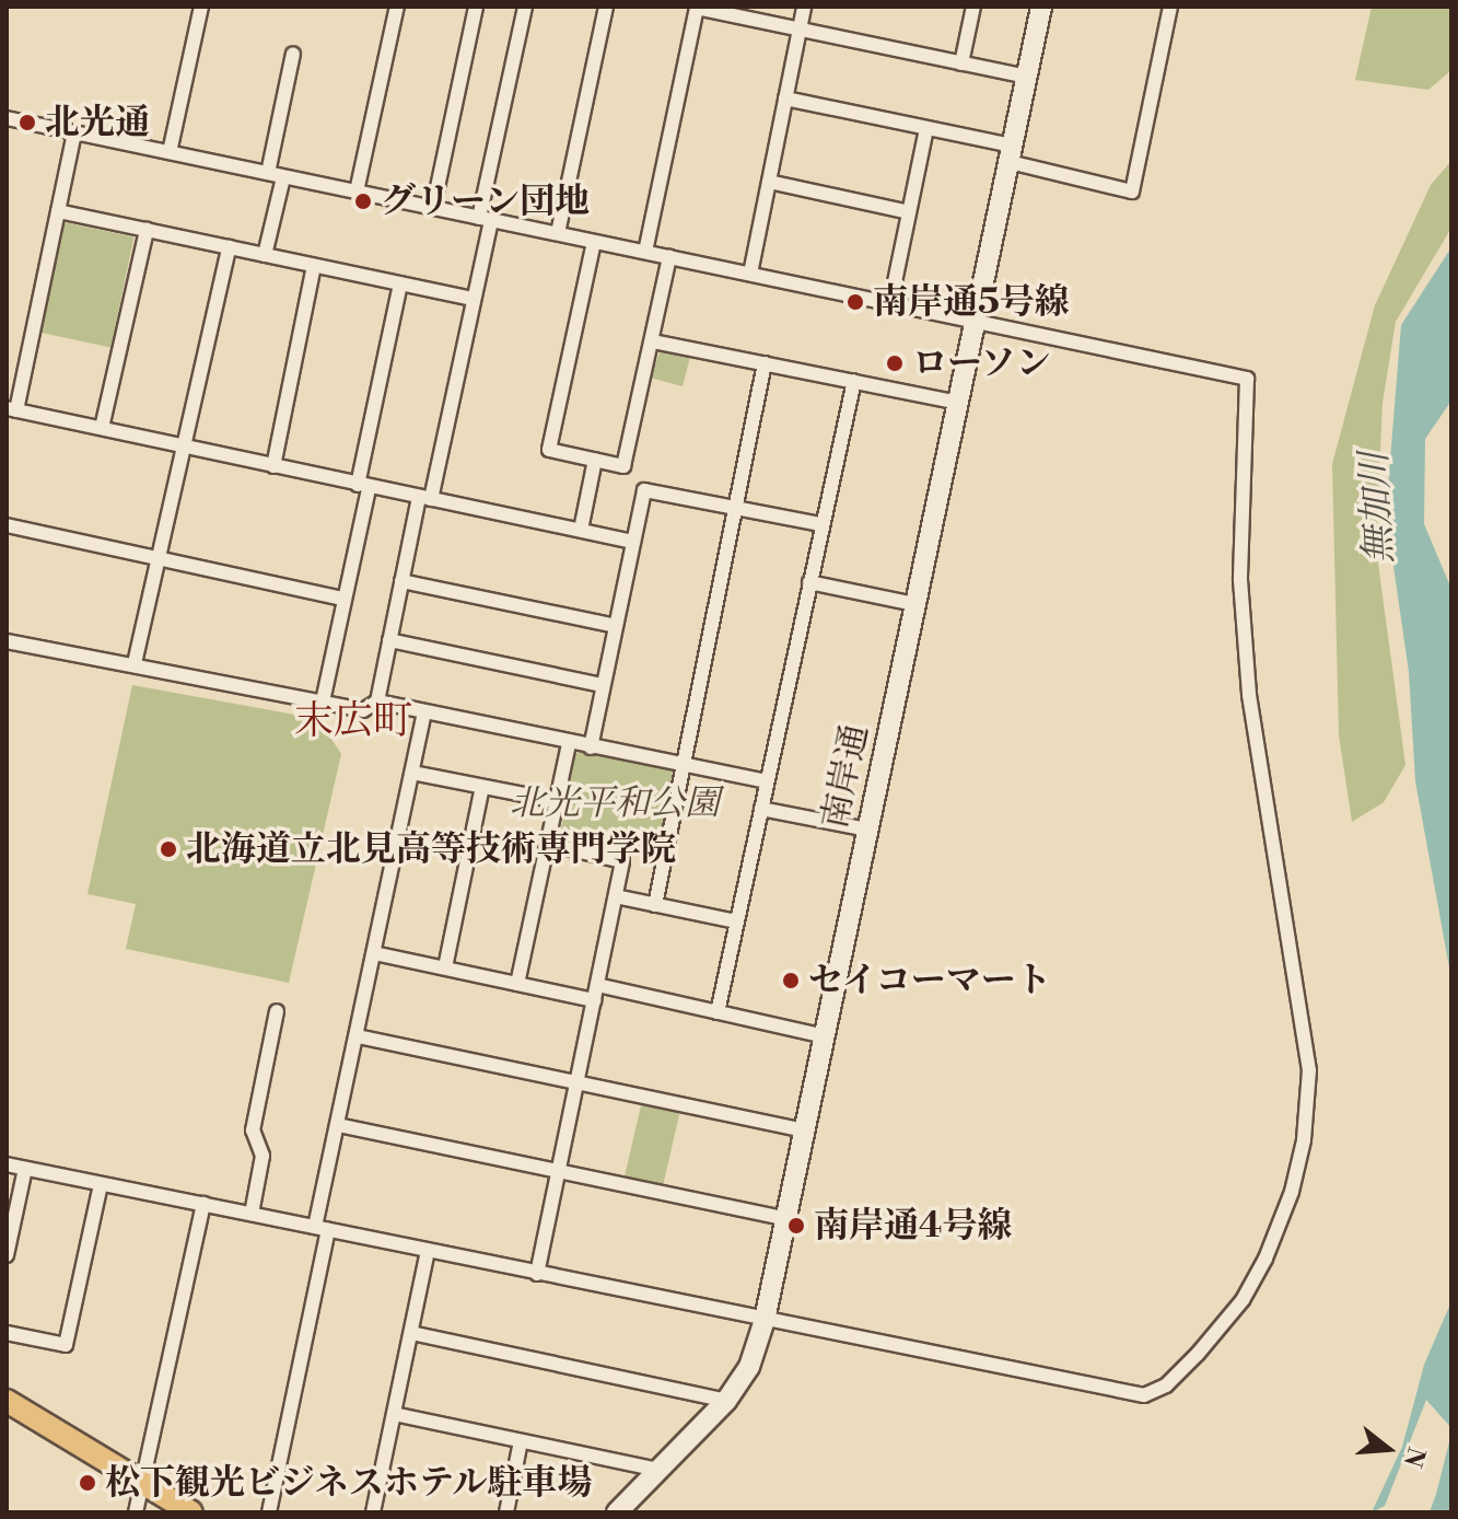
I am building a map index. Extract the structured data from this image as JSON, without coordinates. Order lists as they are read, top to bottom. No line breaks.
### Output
{"streets":{"main road":["南岸通"]},"districts":["末広町"],"water":["無加川"],"parks":["北光平和公園"],"places":["北光通","グリーン団地","南岸通5号線","ローソン","北海道立北見高等技術専門学院","セイコーマート","南岸通4号線","松下観光ビジネスホテル駐車場"],"north":"right"}
